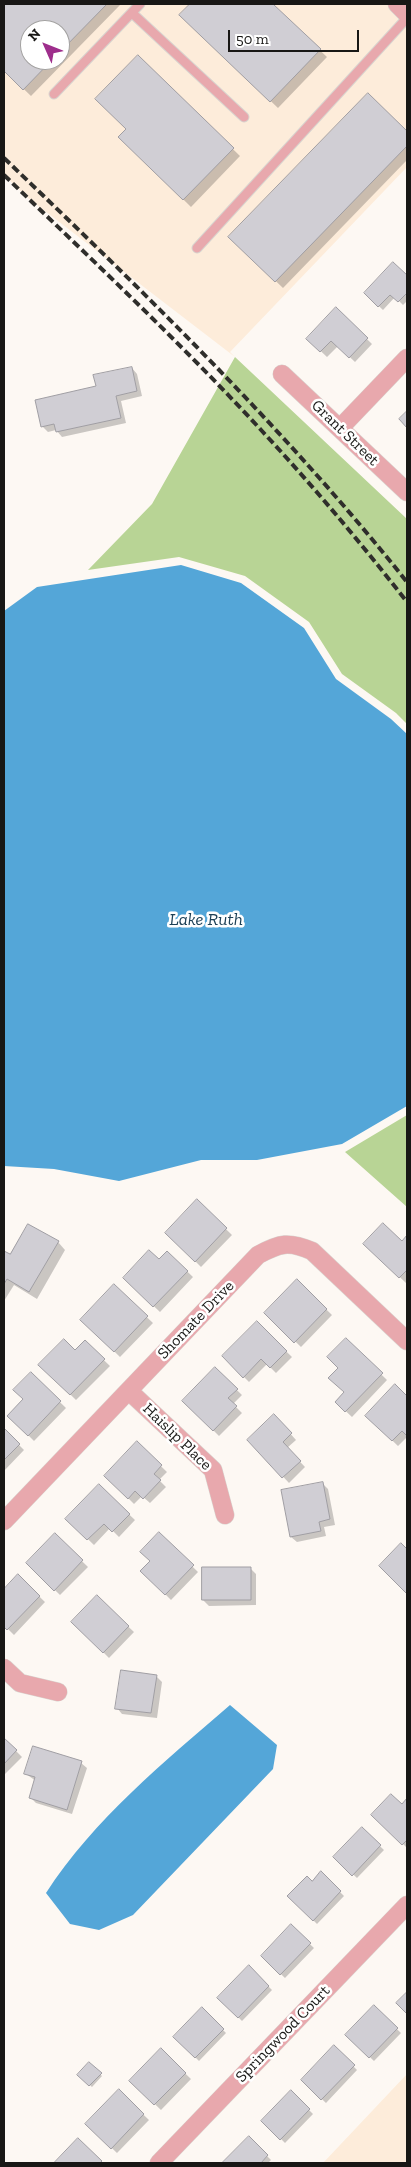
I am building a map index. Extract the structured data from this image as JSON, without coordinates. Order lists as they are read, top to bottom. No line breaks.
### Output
{"streets":{"street":["Grant Street","Shomate Drive","Haislip Place","Springwood Court"]},"crossings":[["Shomate Drive","Haislip Place"]],"water":["Lake Ruth"],"scale_bar":"50 m","north":"top left"}
